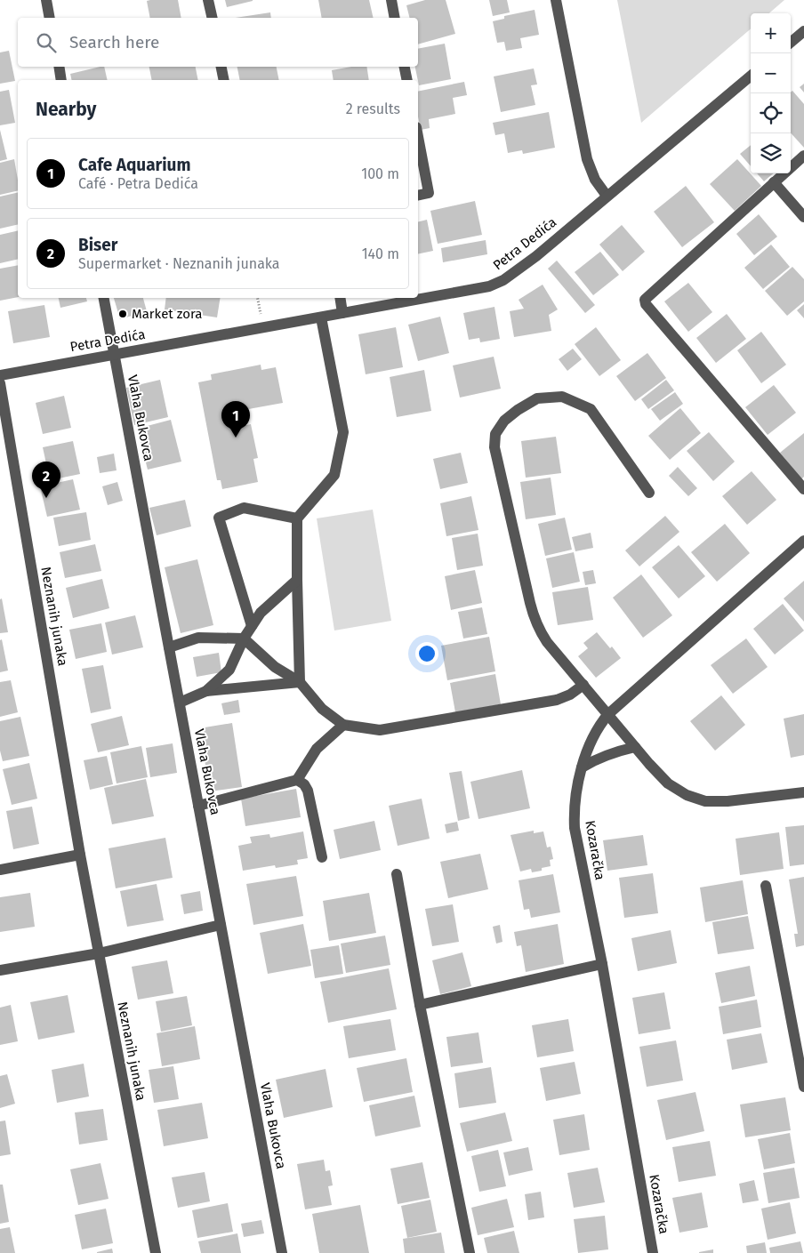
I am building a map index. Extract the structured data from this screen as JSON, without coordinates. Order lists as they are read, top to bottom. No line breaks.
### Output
{"streets":{"street":["Petra Dedića","Vlaha Bukovca","Neznanih junaka","Kozaračka"]},"crossings":[["Petra Dedića","Vlaha Bukovca"]],"places":["Market zora"],"page":{"map_buttons":["+","−"],"search":"Search here","heading":["Nearby","2 results"],"list":[{"mark":"1","name":"Cafe Aquarium","note":"Café · Petra Dedića","value":"100 m"},{"mark":"2","name":"Biser","note":"Supermarket · Neznanih junaka","value":"140 m"}],"pins":["1","2"]}}
